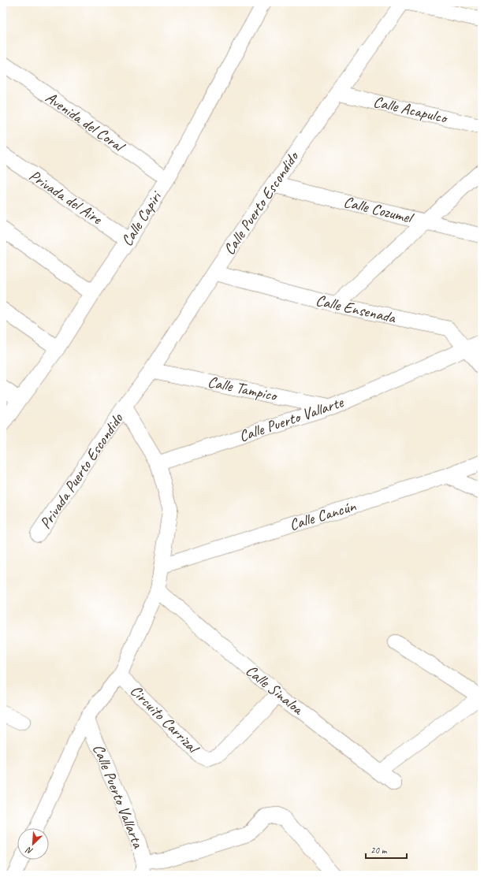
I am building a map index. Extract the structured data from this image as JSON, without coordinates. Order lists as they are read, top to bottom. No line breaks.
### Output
{"streets":{"street":["Calle Acapulco","Avenida del Coral","Privada del Aire","Calle Puerto Escondido","Calle Cozumel","Calle Capiri","Calle Ensenada","Calle Tampico","Calle Puerto Vallarte","Privada Puerto Escondido","Calle Cancún","Calle Sinaloa","Circuito Carrizal","Calle Puerto Vallarta"]},"crossings":[["Calle Acapulco","Calle Puerto Escondido"],["Avenida del Coral","Calle Capiri"],["Privada del Aire","Calle Capiri"],["Calle Puerto Escondido","Calle Cozumel"],["Calle Puerto Escondido","Calle Ensenada"],["Calle Puerto Escondido","Calle Tampico"],["Calle Puerto Escondido","Privada Puerto Escondido"],["Calle Ensenada","Calle Puerto Vallarte"],["Calle Tampico","Calle Puerto Vallarte"],["Calle Sinaloa","Circuito Carrizal"]],"scale_bar":"20 m","north":"bottom left"}
